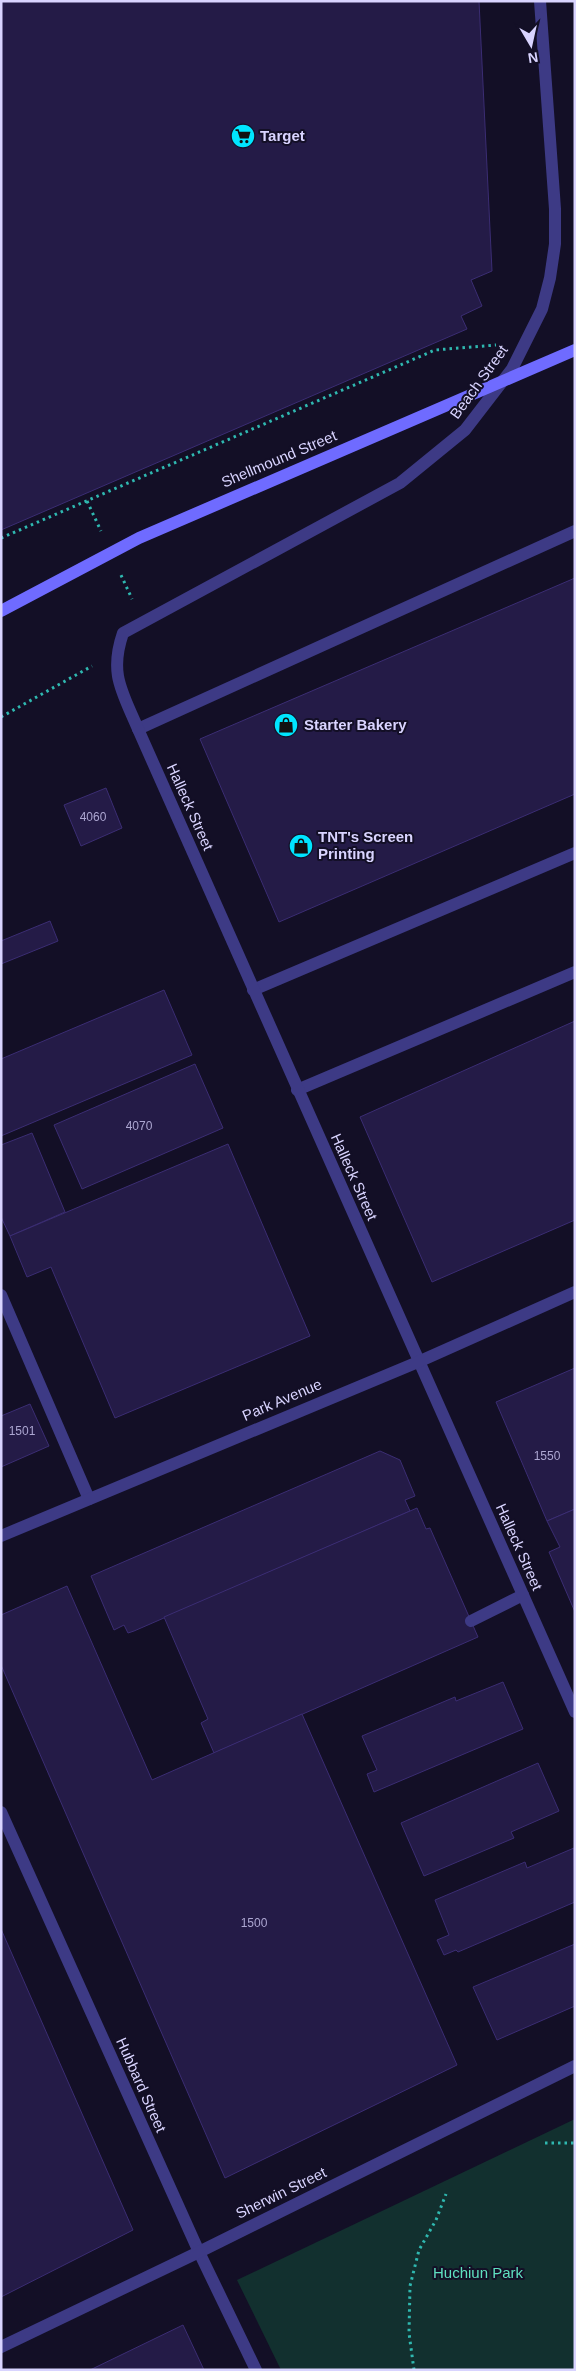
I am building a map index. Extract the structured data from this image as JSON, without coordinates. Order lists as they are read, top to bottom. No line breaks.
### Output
{"streets":{"main road":["Shellmound Street"],"street":["Beach Street","Halleck Street","Park Avenue","Hubbard Street","Sherwin Street"]},"crossings":[["Beach Street","Halleck Street"],["Halleck Street","Park Avenue"],["Hubbard Street","Sherwin Street"]],"parks":["Huchiun Park"],"places":{"supermarket":["Target"],"shop":["Starter Bakery","TNT's Screen Printing"]},"house_numbers":["4060","4070","1501","1550","1500"],"north":"bottom"}
